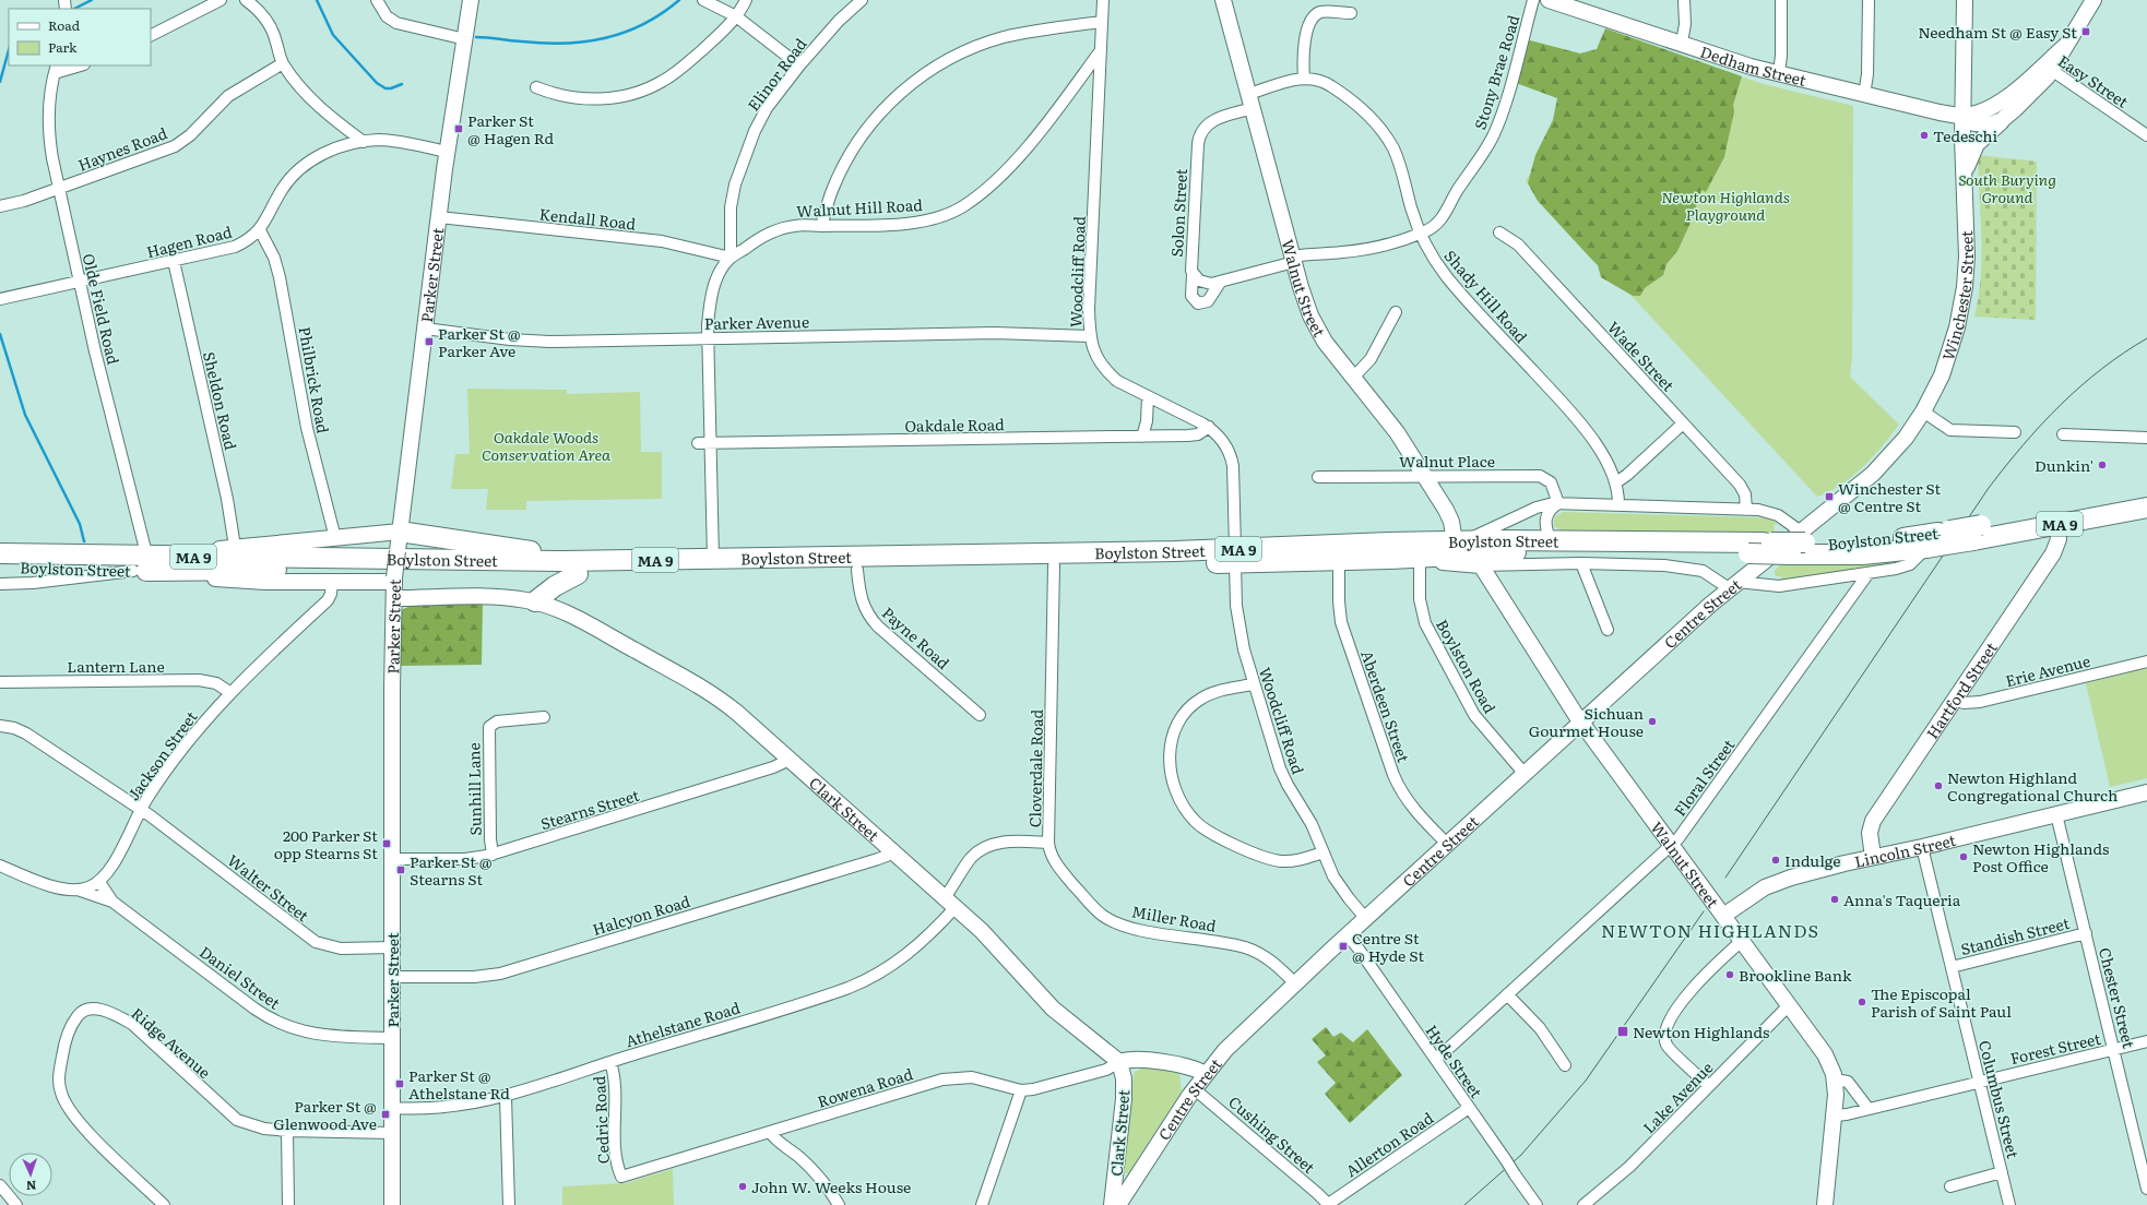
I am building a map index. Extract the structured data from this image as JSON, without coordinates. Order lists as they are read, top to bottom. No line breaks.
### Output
{"streets":{"highway":["MA 9","Boylston Street"],"main road":["Dedham Street","Parker Street","Walnut Street","Winchester Street","Centre Street","Hartford Street","Clark Street","Lincoln Street"],"street":["Stony Brae Road","Elinor Road","Easy Street","Haynes Road","Walnut Hill Road","Solon Street","Kendall Road","Hagen Road","Woodcliff Road","Shady Hill Road","Olde Field Road","Parker Avenue","Wade Street","Philbrick Road","Sheldon Road","Oakdale Road","Walnut Place","Payne Road","Lantern Lane","Boylston Road","Erie Avenue","Aberdeen Street","Jackson Street","Cloverdale Road","Floral Street","Sunhill Lane","Stearns Street","Walter Street","Halcyon Road","Miller Road","Standish Street","Daniel Street","Chester Street","Athelstane Road","Ridge Avenue","Forest Street","Hyde Street","Rowena Road","Lake Avenue","Columbus Street","Cedric Road","Cushing Street","Allerton Road"]},"crossings":[["Dedham Street","Winchester Street"],["Stony Brae Road","Solon Street"],["Stony Brae Road","Walnut Street"],["Stony Brae Road","Shady Hill Road"],["Elinor Road","Walnut Hill Road"],["Elinor Road","Kendall Road"],["Haynes Road","Olde Field Road"],["Walnut Hill Road","Kendall Road"],["Walnut Hill Road","Woodcliff Road"],["Walnut Hill Road","Parker Avenue"],["Walnut Hill Road","Oakdale Road"],["Walnut Hill Road","Boylston Street"],["Solon Street","Walnut Street"],["Kendall Road","Parker Street"],["Hagen Road","Parker Street"],["Hagen Road","Olde Field Road"],["Hagen Road","Philbrick Road"],["Hagen Road","Sheldon Road"],["Woodcliff Road","Parker Avenue"],["Woodcliff Road","Oakdale Road"],["Woodcliff Road","Boylston Street"],["Woodcliff Road","Centre Street"],["Parker Street","Parker Avenue"],["Parker Street","Boylston Street"],["Parker Street","Stearns Street"],["Parker Street","Walter Street"],["Parker Street","Halcyon Road"],["Parker Street","Daniel Street"],["Parker Street","Athelstane Road"],["Parker Street","Ridge Avenue"],["Walnut Street","Shady Hill Road"],["Walnut Street","Walnut Place"],["Walnut Street","Boylston Street"],["Walnut Street","Centre Street"],["Walnut Street","Floral Street"],["Walnut Street","Lincoln Street"],["Walnut Street","Forest Street"],["Walnut Street","Lake Avenue"],["Winchester Street","Boylston Street"],["Winchester Street","Centre Street"],["Olde Field Road","Boylston Street"],["Philbrick Road","Boylston Street"],["Sheldon Road","Boylston Street"],["Boylston Street","Centre Street"],["Boylston Street","Payne Road"],["Boylston Street","Boylston Road"],["Boylston Street","Hartford Street"],["Boylston Street","Aberdeen Street"],["Boylston Street","Jackson Street"],["Boylston Street","Cloverdale Road"],["Centre Street","Boylston Road"],["Centre Street","Aberdeen Street"],["Centre Street","Miller Road"],["Centre Street","Hyde Street"],["Centre Street","Cushing Street"],["Lantern Lane","Jackson Street"],["Erie Avenue","Hartford Street"],["Hartford Street","Lincoln Street"],["Jackson Street","Walter Street"],["Jackson Street","Daniel Street"],["Cloverdale Road","Clark Street"],["Cloverdale Road","Miller Road"],["Cloverdale Road","Athelstane Road"],["Floral Street","Hyde Street"],["Sunhill Lane","Stearns Street"],["Clark Street","Stearns Street"],["Clark Street","Halcyon Road"],["Clark Street","Athelstane Road"],["Clark Street","Rowena Road"],["Lincoln Street","Chester Street"],["Lincoln Street","Columbus Street"],["Standish Street","Chester Street"],["Standish Street","Columbus Street"],["Chester Street","Forest Street"],["Athelstane Road","Cedric Road"],["Forest Street","Columbus Street"],["Hyde Street","Allerton Road"],["Rowena Road","Cedric Road"],["Cushing Street","Allerton Road"]],"districts":["NEWTON HIGHLANDS"],"parks":["South Burying Ground","Newton Highlands Playground","Oakdale Woods Conservation Area"],"places":{"transit":["Needham St @ Easy St","Parker St @ Hagen Rd","Parker St @ Parker Ave","Winchester St @ Centre St","200 Parker St opp Stearns St","Parker St @ Stearns St","Centre St @ Hyde St","Newton Highlands","Parker St @ Athelstane Rd","Parker St @ Glenwood Ave"],"other":["Tedeschi","Dunkin'","Sichuan Gourmet House","Newton Highland Congregational Church","Newton Highlands Post Office","Indulge","Anna's Taqueria","Brookline Bank","The Episcopal Parish of Saint Paul","John W. Weeks House"]},"legend":["Road","Park"],"north":"bottom"}
